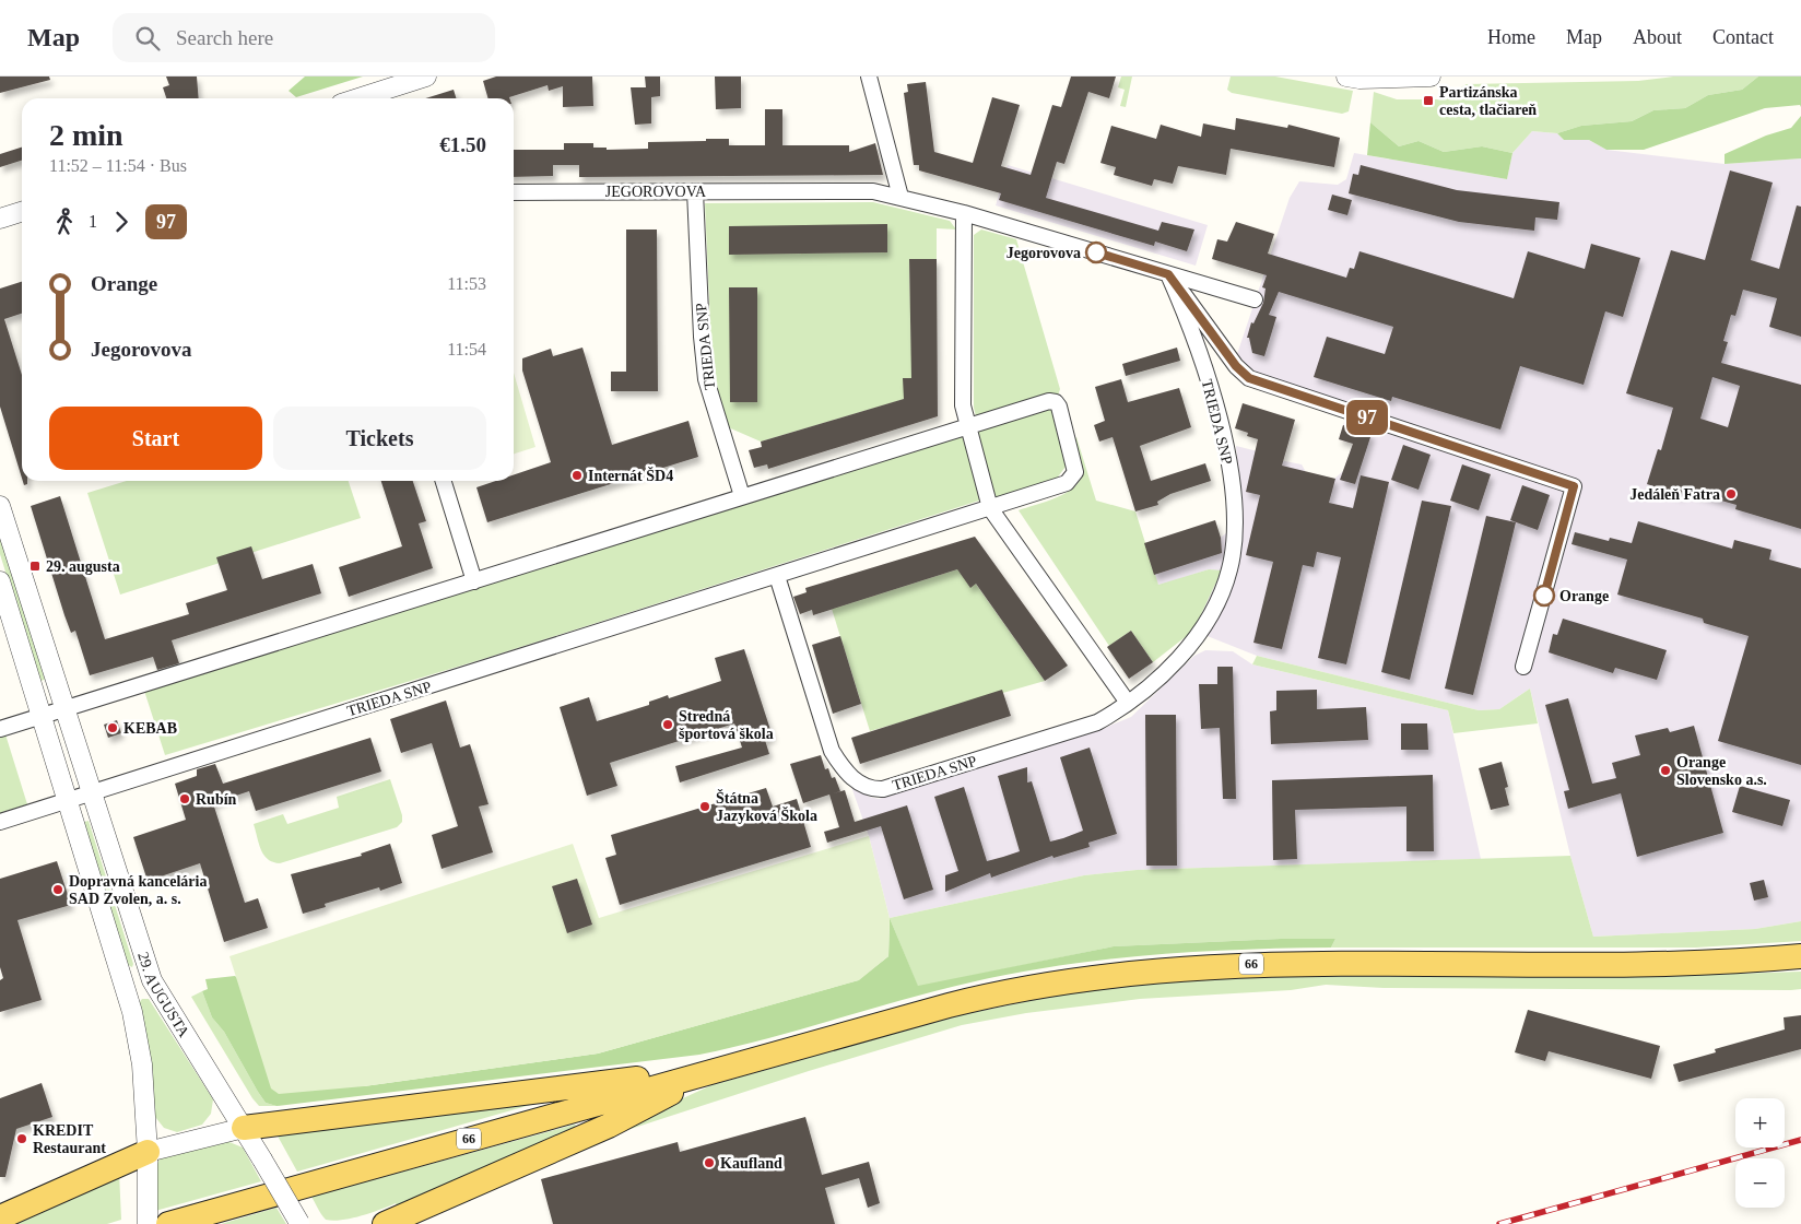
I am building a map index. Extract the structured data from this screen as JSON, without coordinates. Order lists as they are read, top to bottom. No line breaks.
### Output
{"streets":{"main road":["66"],"street":["JEGOROVOVA","TRIEDA SNP","29. AUGUSTA"]},"crossings":[["JEGOROVOVA","TRIEDA SNP"],["TRIEDA SNP","29. AUGUSTA"]],"places":{"transit":["Partizánska cesta, tlačiareň","29. augusta"],"other":["Jegorovova","Internát ŠD4","Jedáleň Fatra","Orange","Stredná športová škola","KEBAB","Orange Slovensko a.s.","Rubín","Štátna Jazyková Škola","Dopravná kancelária SAD Zvolen, a. s.","KREDIT Restaurant","Kaufland"]},"lines":["bus line 97"],"page":{"header":"Map","search":"Search here","nav":["Home","Map","About","Contact"],"on_map":"97","heading":["2 min","11:52 – 11:54 · Bus","€1.50"],"legs":["1","97"],"list":[{"name":"Orange","value":"11:53"},{"name":"Jegorovova","value":"11:54"}],"buttons":["Start","Tickets"],"map_buttons":["+","−"]}}
